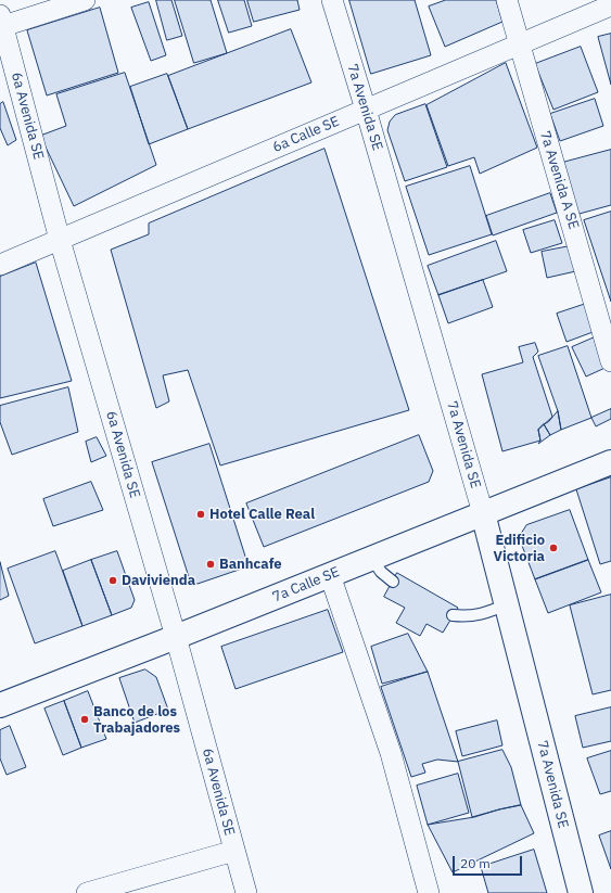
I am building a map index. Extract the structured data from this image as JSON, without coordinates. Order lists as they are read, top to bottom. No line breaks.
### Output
{"streets":{"main road":["7a Avenida SE","7a Calle SE"],"street":["6a Avenida SE","6a Calle SE","7a Avenida A SE"]},"crossings":[["7a Avenida SE","6a Calle SE"],["7a Avenida SE","7a Calle SE"],["6a Avenida SE","6a Calle SE"],["6a Avenida SE","7a Calle SE"],["6a Calle SE","7a Avenida A SE"]],"places":["Hotel Calle Real","Edificio Victoria","Banhcafe","Davivienda","Banco de los Trabajadores"],"scale_bar":"20 m"}
